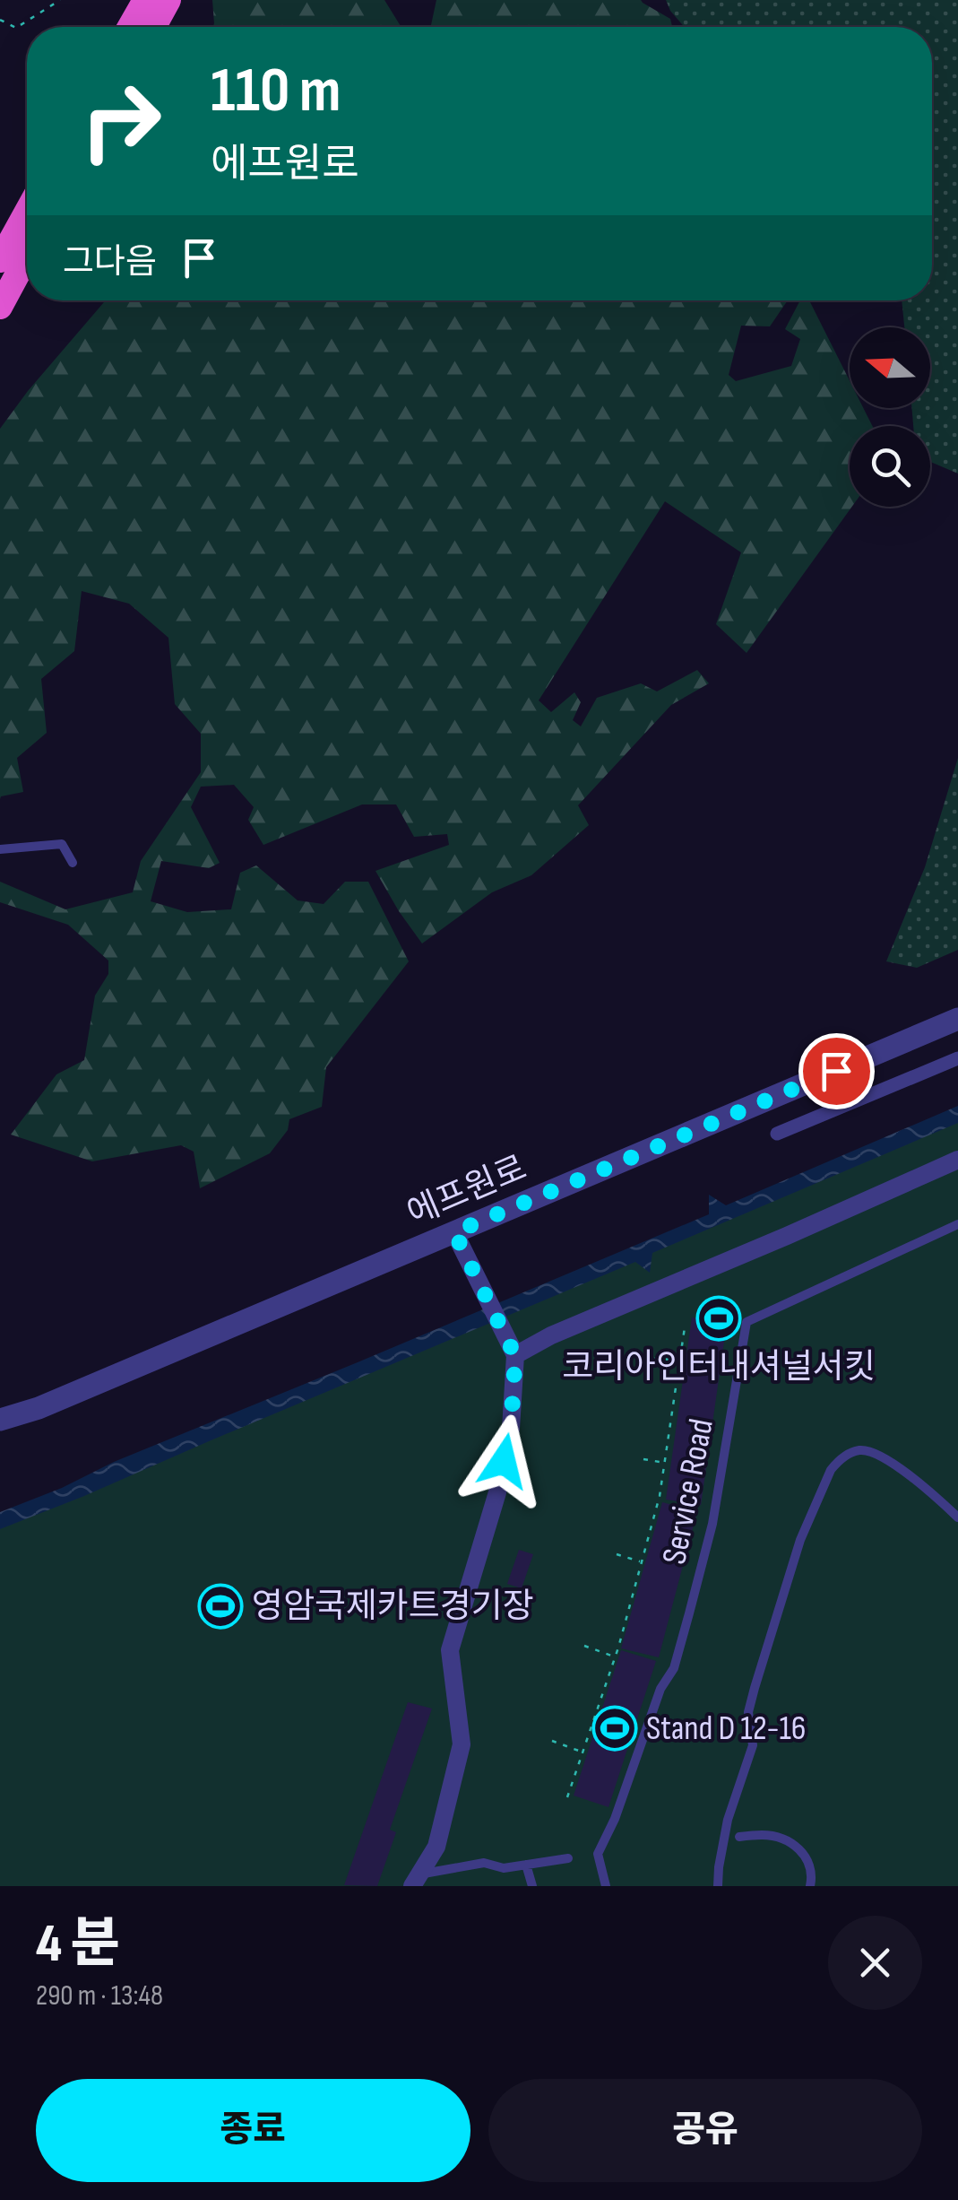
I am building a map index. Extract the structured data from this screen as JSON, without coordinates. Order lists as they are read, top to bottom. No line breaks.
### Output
{"streets":{"street":["에프원로"],"lane":["Service Road"]},"places":{"sports":["코리아인터내셔널서킷","영암국제카트경기장","Stand D 12-16"]},"north":"left","page":{"turn":["110 m","에프원로"],"then":"그다음","heading":["4 분","290 m · 13:48"],"buttons":["종료","공유"]}}
